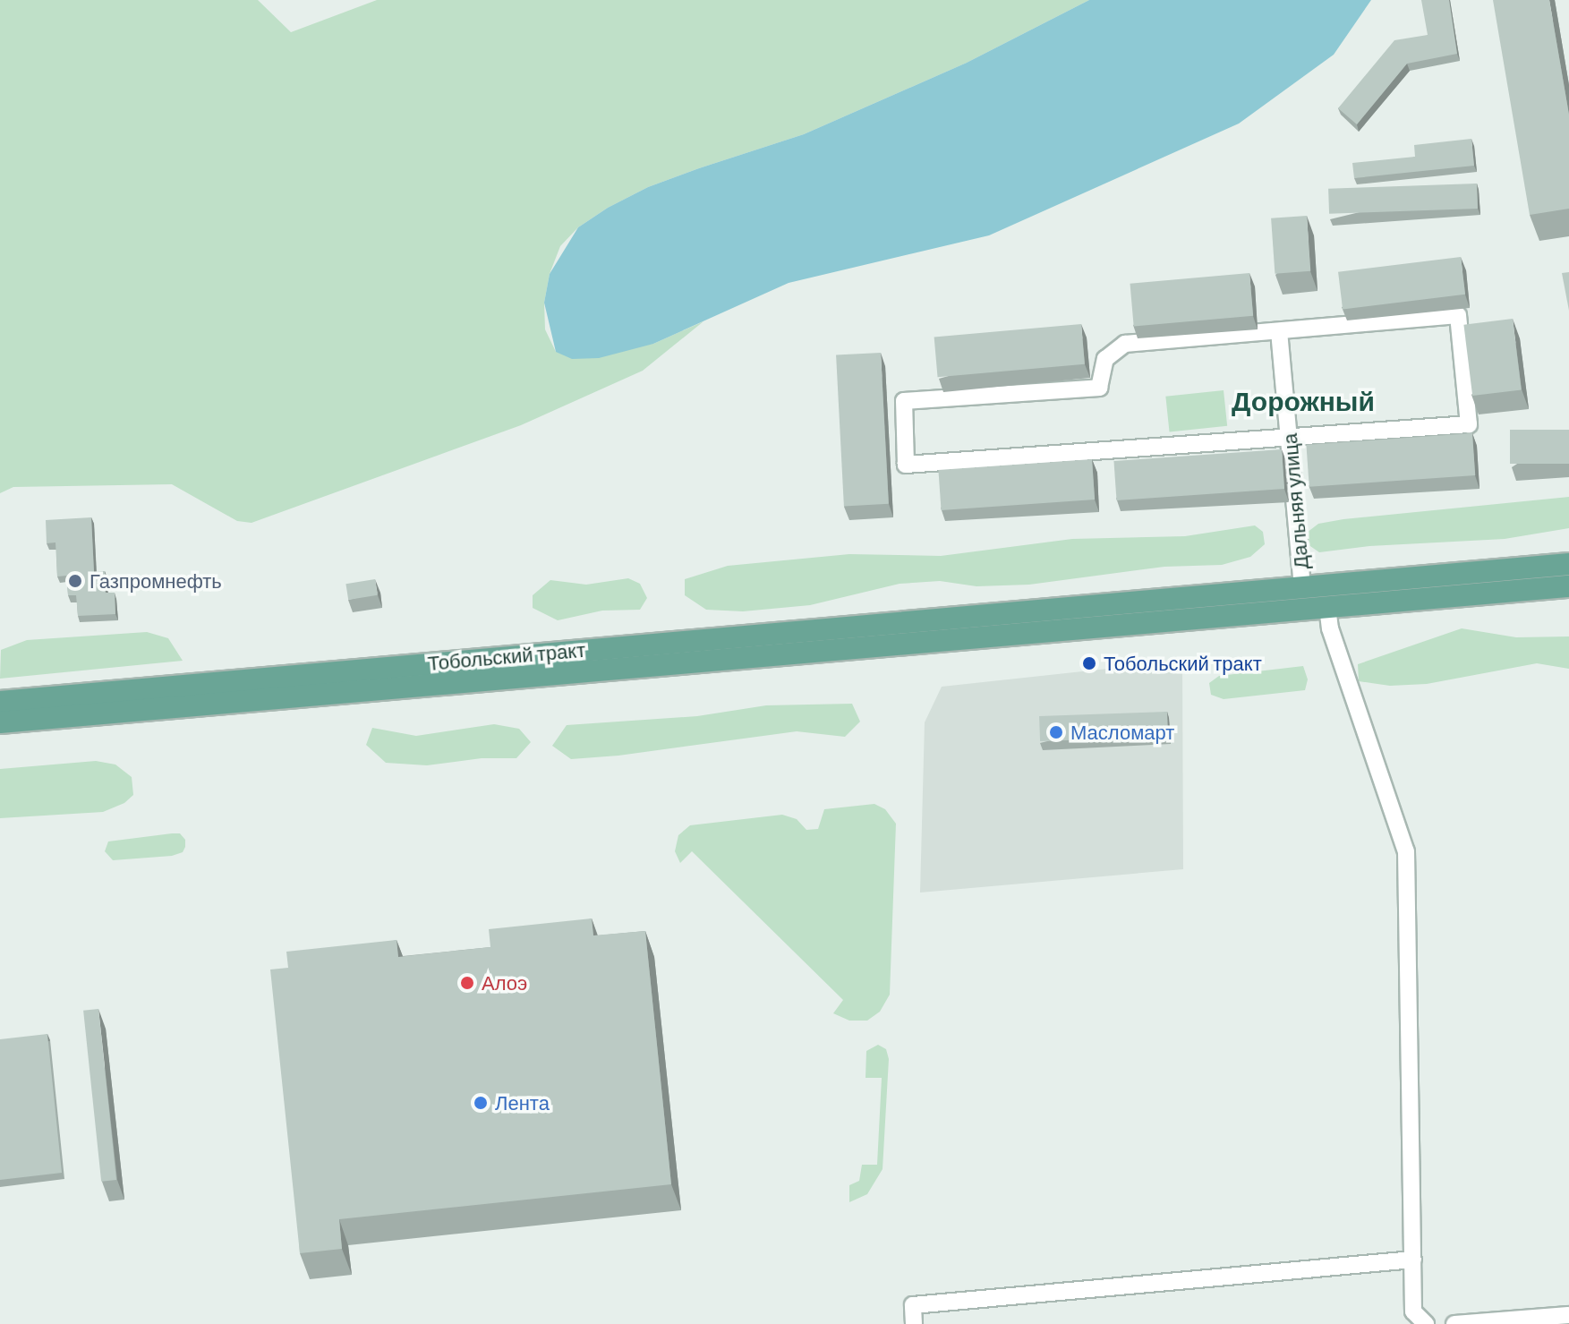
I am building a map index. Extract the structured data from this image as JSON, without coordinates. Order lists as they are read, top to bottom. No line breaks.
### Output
{"streets":{"main road":["Тобольский тракт"],"street":["Дальняя улица"]},"crossings":[["Дальняя улица","Тобольский тракт"]],"districts":["Дорожный"],"places":["Газпромнефть","Тобольский тракт","Масломарт","Алоэ","Лента"]}
